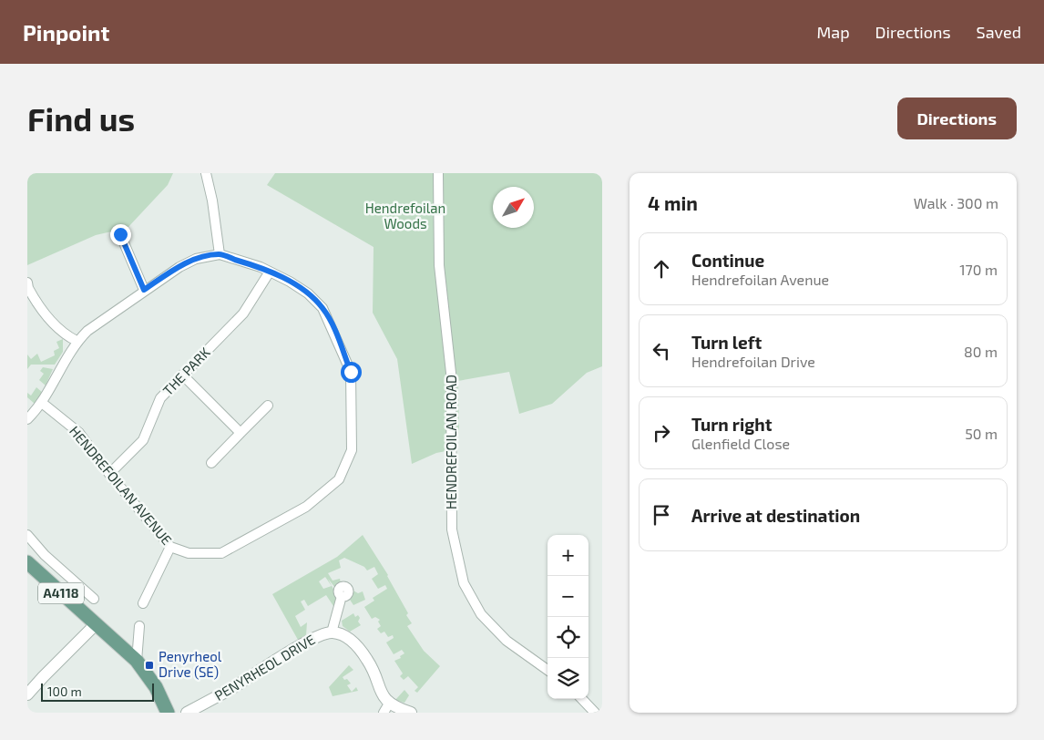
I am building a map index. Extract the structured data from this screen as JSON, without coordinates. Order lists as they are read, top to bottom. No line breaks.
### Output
{"streets":{"main road":["A4118"],"street":["THE PARK","HENDREFOILAN ROAD","HENDREFOILAN AVENUE","PENYRHEOL DRIVE"]},"crossings":[["THE PARK","HENDREFOILAN AVENUE"]],"parks":["Hendrefoilan Woods"],"places":{"transit":["Penyrheol Drive (SE)"]},"scale_bar":"100 m","north":"top right","page":{"header":"Pinpoint","nav":["Map","Directions","Saved"],"buttons":"Directions","title":"Find us","heading":["4 min","Walk · 300 m"],"list":[["Continue","Hendrefoilan Avenue","170 m"],["Turn left","Hendrefoilan Drive","80 m"],["Turn right","Glenfield Close","50 m"],"Arrive at destination"],"map_buttons":["+","−"],"scale":"100 m"}}
